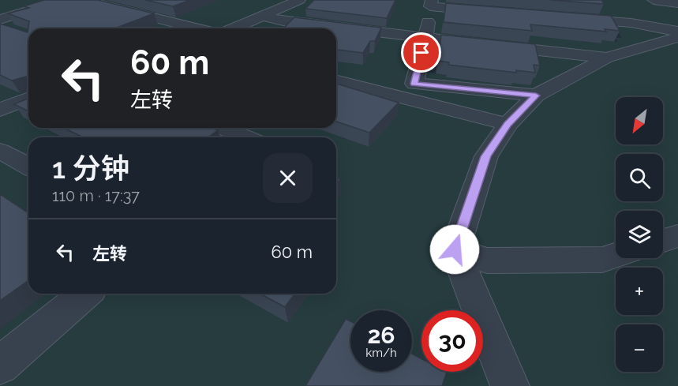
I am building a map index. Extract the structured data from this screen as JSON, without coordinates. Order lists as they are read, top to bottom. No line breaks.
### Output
{"north":"bottom left","page":{"turn":["60 m","左转"],"map_buttons":["+","−"],"heading":["1 分钟","110 m · 17:37"],"list":[{"name":"左转","value":"60 m"}],"speed":"26 km/h","limit":"30"}}
